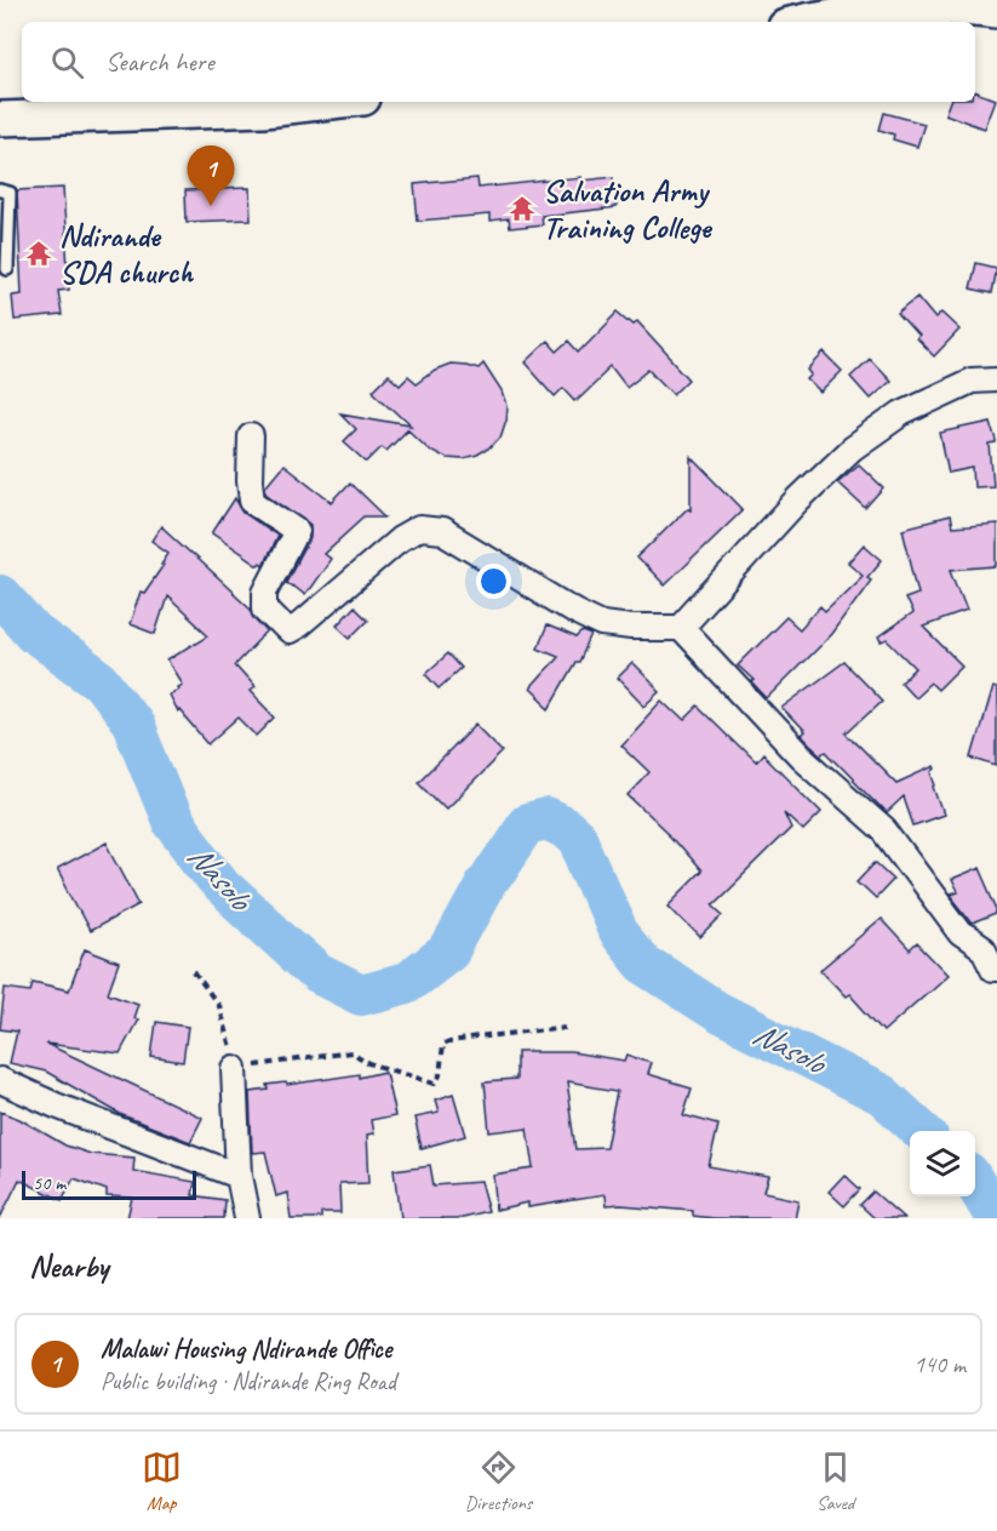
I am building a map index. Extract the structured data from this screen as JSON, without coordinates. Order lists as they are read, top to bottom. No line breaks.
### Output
{"water":["Nasolo"],"places":{"temple":["Salvation Army Training College","Ndirande SDA church"]},"scale_bar":"50 m","page":{"search":"Search here","pins":"1","scale":"50 m","heading":"Nearby","list":[{"mark":"1","name":"Malawi Housing Ndirande Office","note":"Public building · Ndirande Ring Road","value":"140 m"}],"nav":["Map","Directions","Saved"]}}
